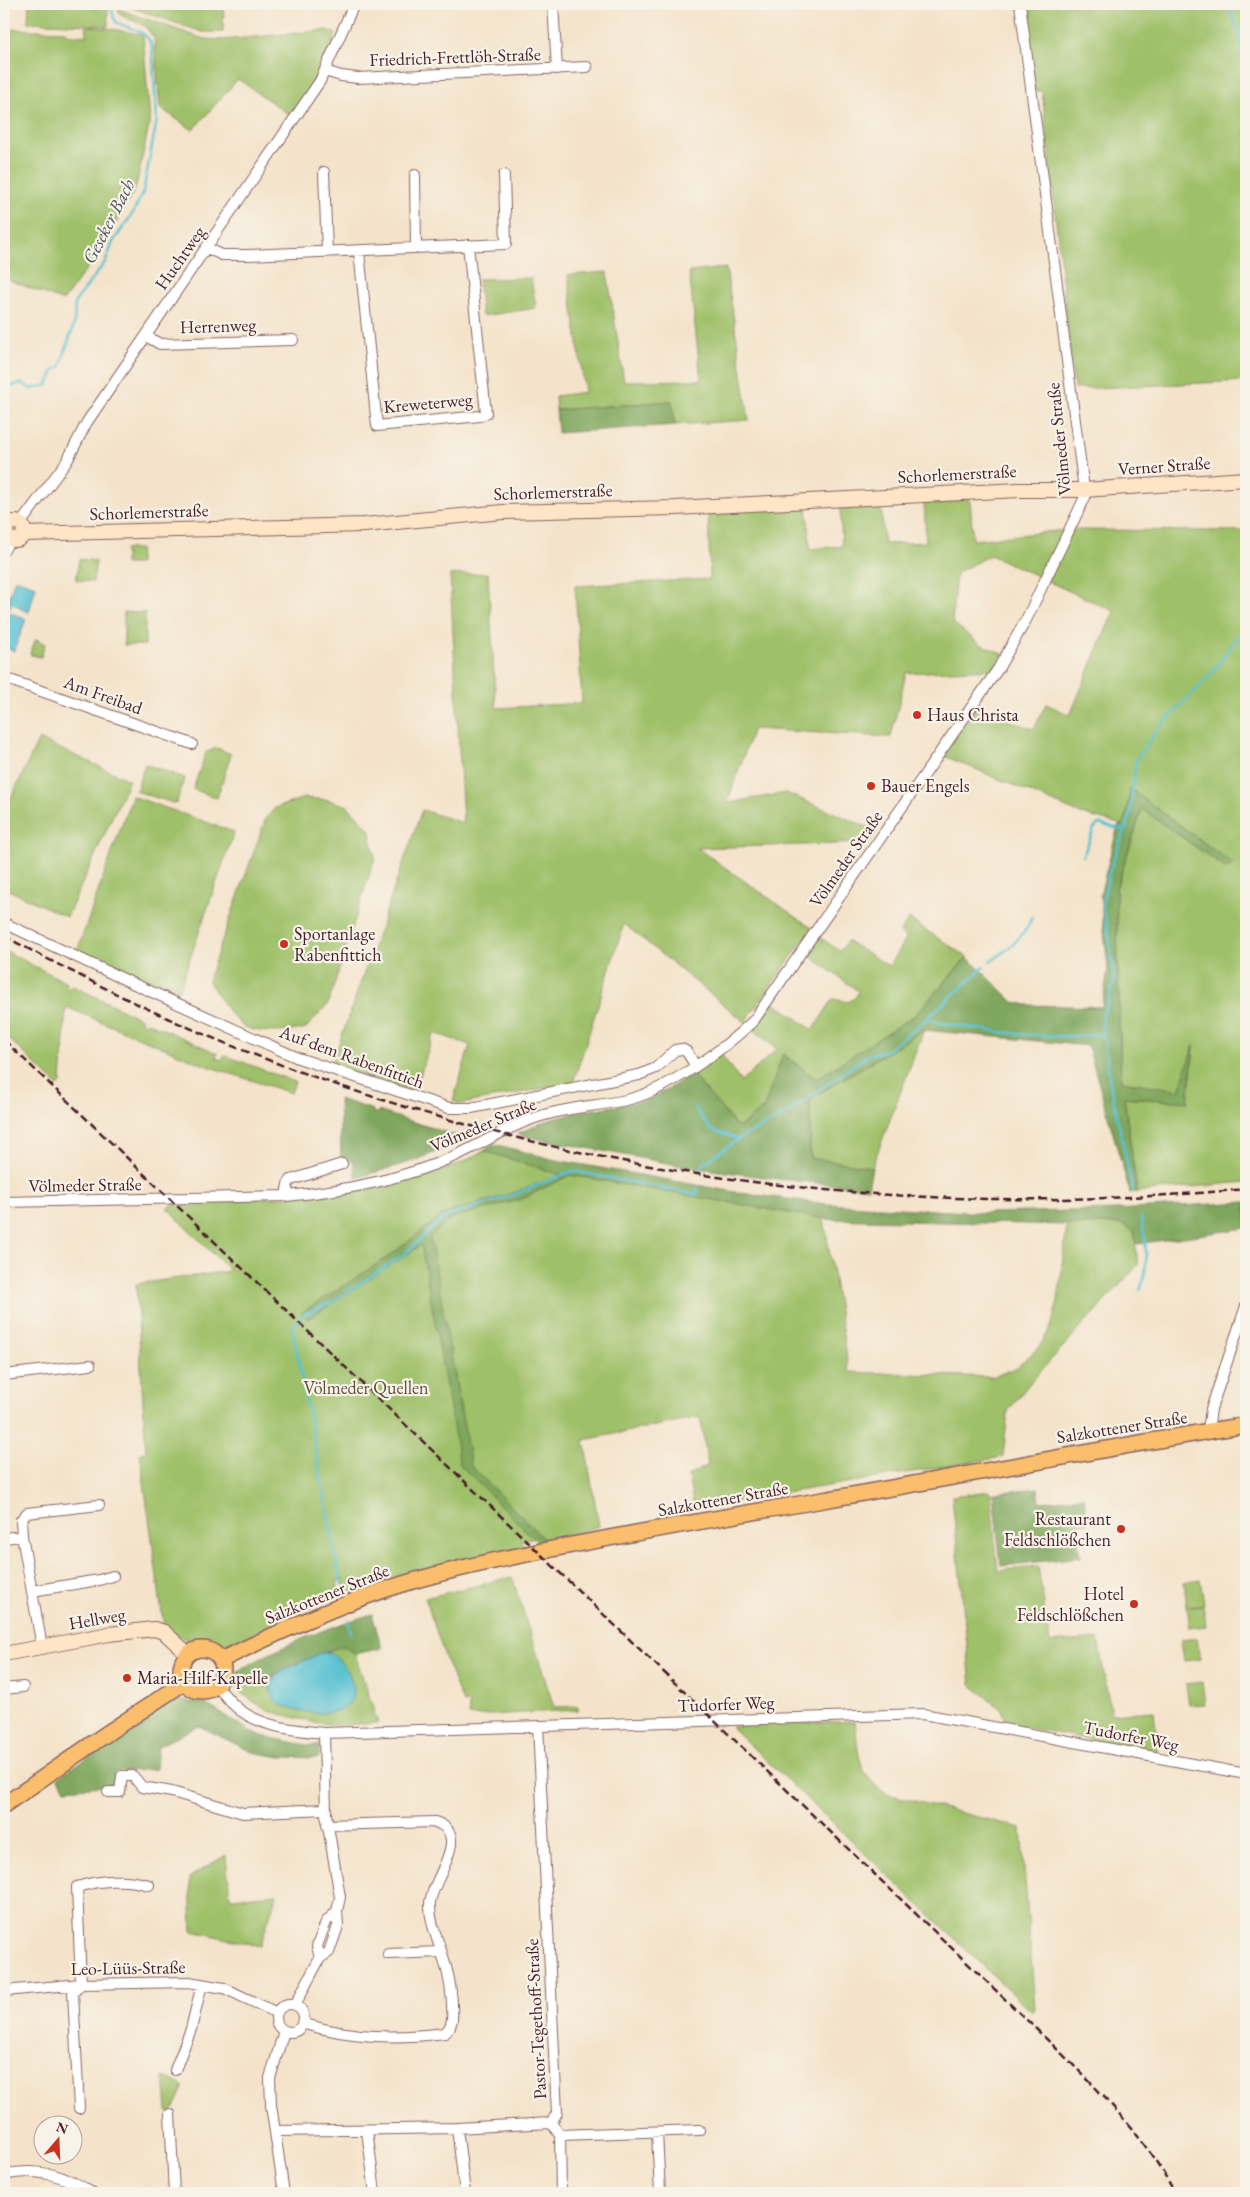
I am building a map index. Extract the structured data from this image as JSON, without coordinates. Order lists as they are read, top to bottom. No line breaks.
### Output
{"streets":{"main road":["Salzkottener Straße"],"street":["Friedrich-Frettlöh-Straße","Huchtweg","Herrenweg","Kreweterweg","Völmeder Straße","Verner Straße","Schorlemerstraße","Am Freibad","Auf dem Rabenfittich","Hellweg","Tudorfer Weg","Leo-Lüüs-Straße","Pastor-Tegethoff-Straße"]},"crossings":[["Friedrich-Frettlöh-Straße","Huchtweg"],["Huchtweg","Herrenweg"],["Huchtweg","Schorlemerstraße"],["Völmeder Straße","Verner Straße"],["Völmeder Straße","Schorlemerstraße"],["Völmeder Straße","Auf dem Rabenfittich"],["Verner Straße","Schorlemerstraße"],["Salzkottener Straße","Hellweg"],["Salzkottener Straße","Tudorfer Weg"],["Hellweg","Tudorfer Weg"],["Tudorfer Weg","Pastor-Tegethoff-Straße"]],"water":["Geseker Bach"],"parks":["Völmeder Quellen"],"places":["Haus Christa","Bauer Engels","Sportanlage Rabenfittich","Restaurant Feldschlößchen","Hotel Feldschlößchen","Maria-Hilf-Kapelle"],"north":"top"}
